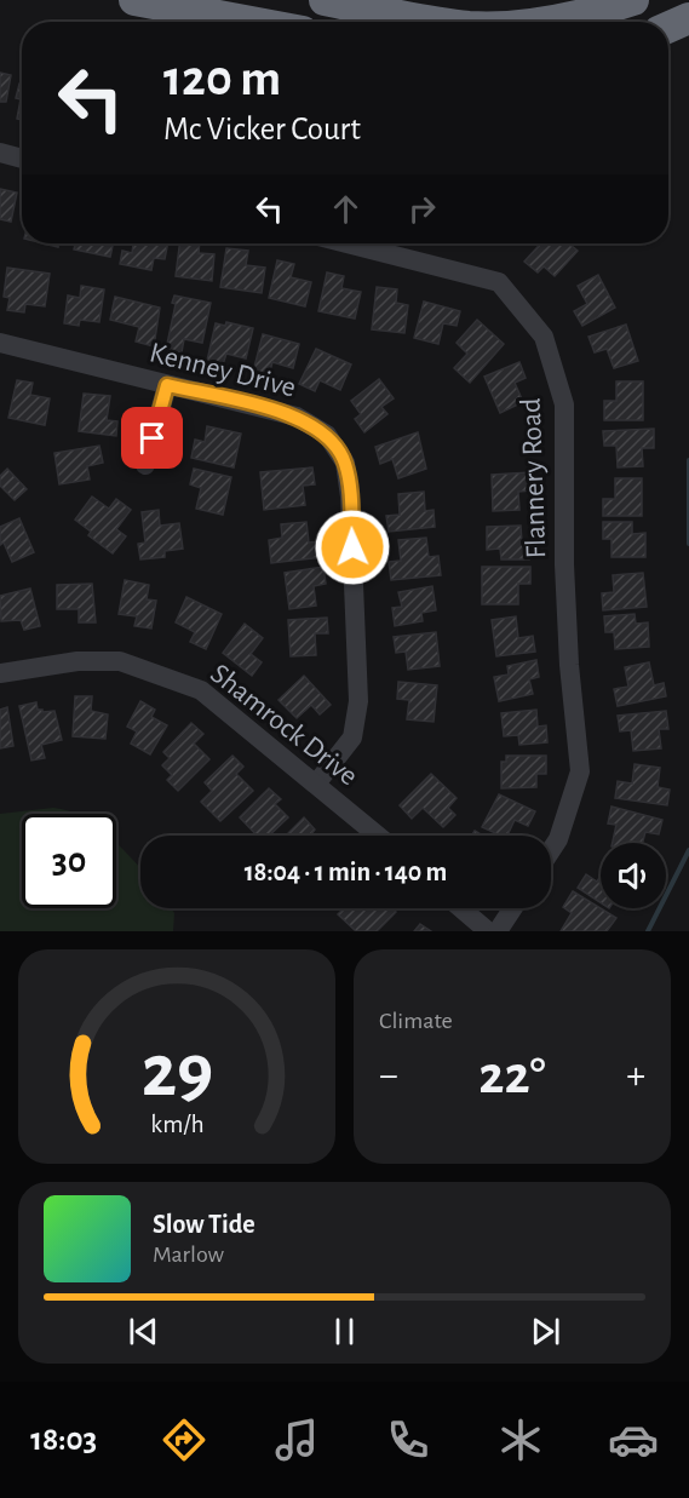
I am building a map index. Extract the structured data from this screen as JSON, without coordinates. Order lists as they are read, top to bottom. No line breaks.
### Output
{"streets":{"street":["Kenney Drive","Flannery Road","Shamrock Drive"]},"crossings":[["Kenney Drive","Shamrock Drive"]],"page":{"turn":["120 m","Mc Vicker Court"],"limit":"30","trip":"18:04 · 1 min · 140 m","tile":"Climate","heat":["−","22°","+"],"song":["Slow Tide","Marlow"],"tabs":"18:03","gauge":["29","km/h"]}}
